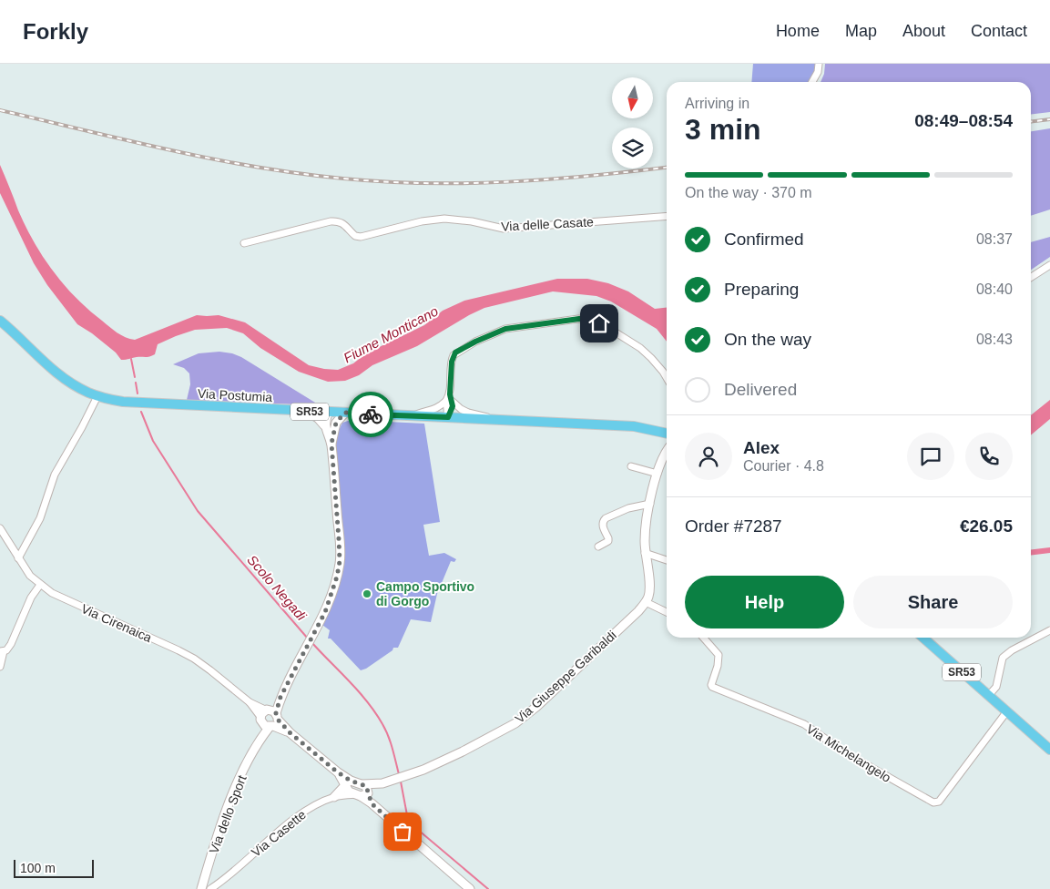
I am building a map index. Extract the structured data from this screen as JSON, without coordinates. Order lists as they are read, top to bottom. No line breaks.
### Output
{"streets":{"main road":["Via Postumia","SR53"],"street":["Via delle Casate","Via Cirenaica","Via Giuseppe Garibaldi","Via Michelangelo","Via dello Sport","Via Casette"]},"crossings":[["SR53","Via Michelangelo"],["Via Cirenaica","Via dello Sport"]],"water":["Fiume Monticano","Scolo Negadi"],"places":["Campo Sportivo di Gorgo"],"scale_bar":"100 m","north":"bottom","page":{"header":"Forkly","nav":["Home","Map","About","Contact"],"heading":["3 min","Arriving in","08:49–08:54"],"panel":["Alex","Courier · 4.8","Order #7287","€26.05"],"bar":"On the way · 370 m","list":[["Confirmed","08:37"],["Preparing","08:40"],["On the way","08:43"],"Delivered"],"buttons":["Help","Share"],"scale":"100 m"}}
